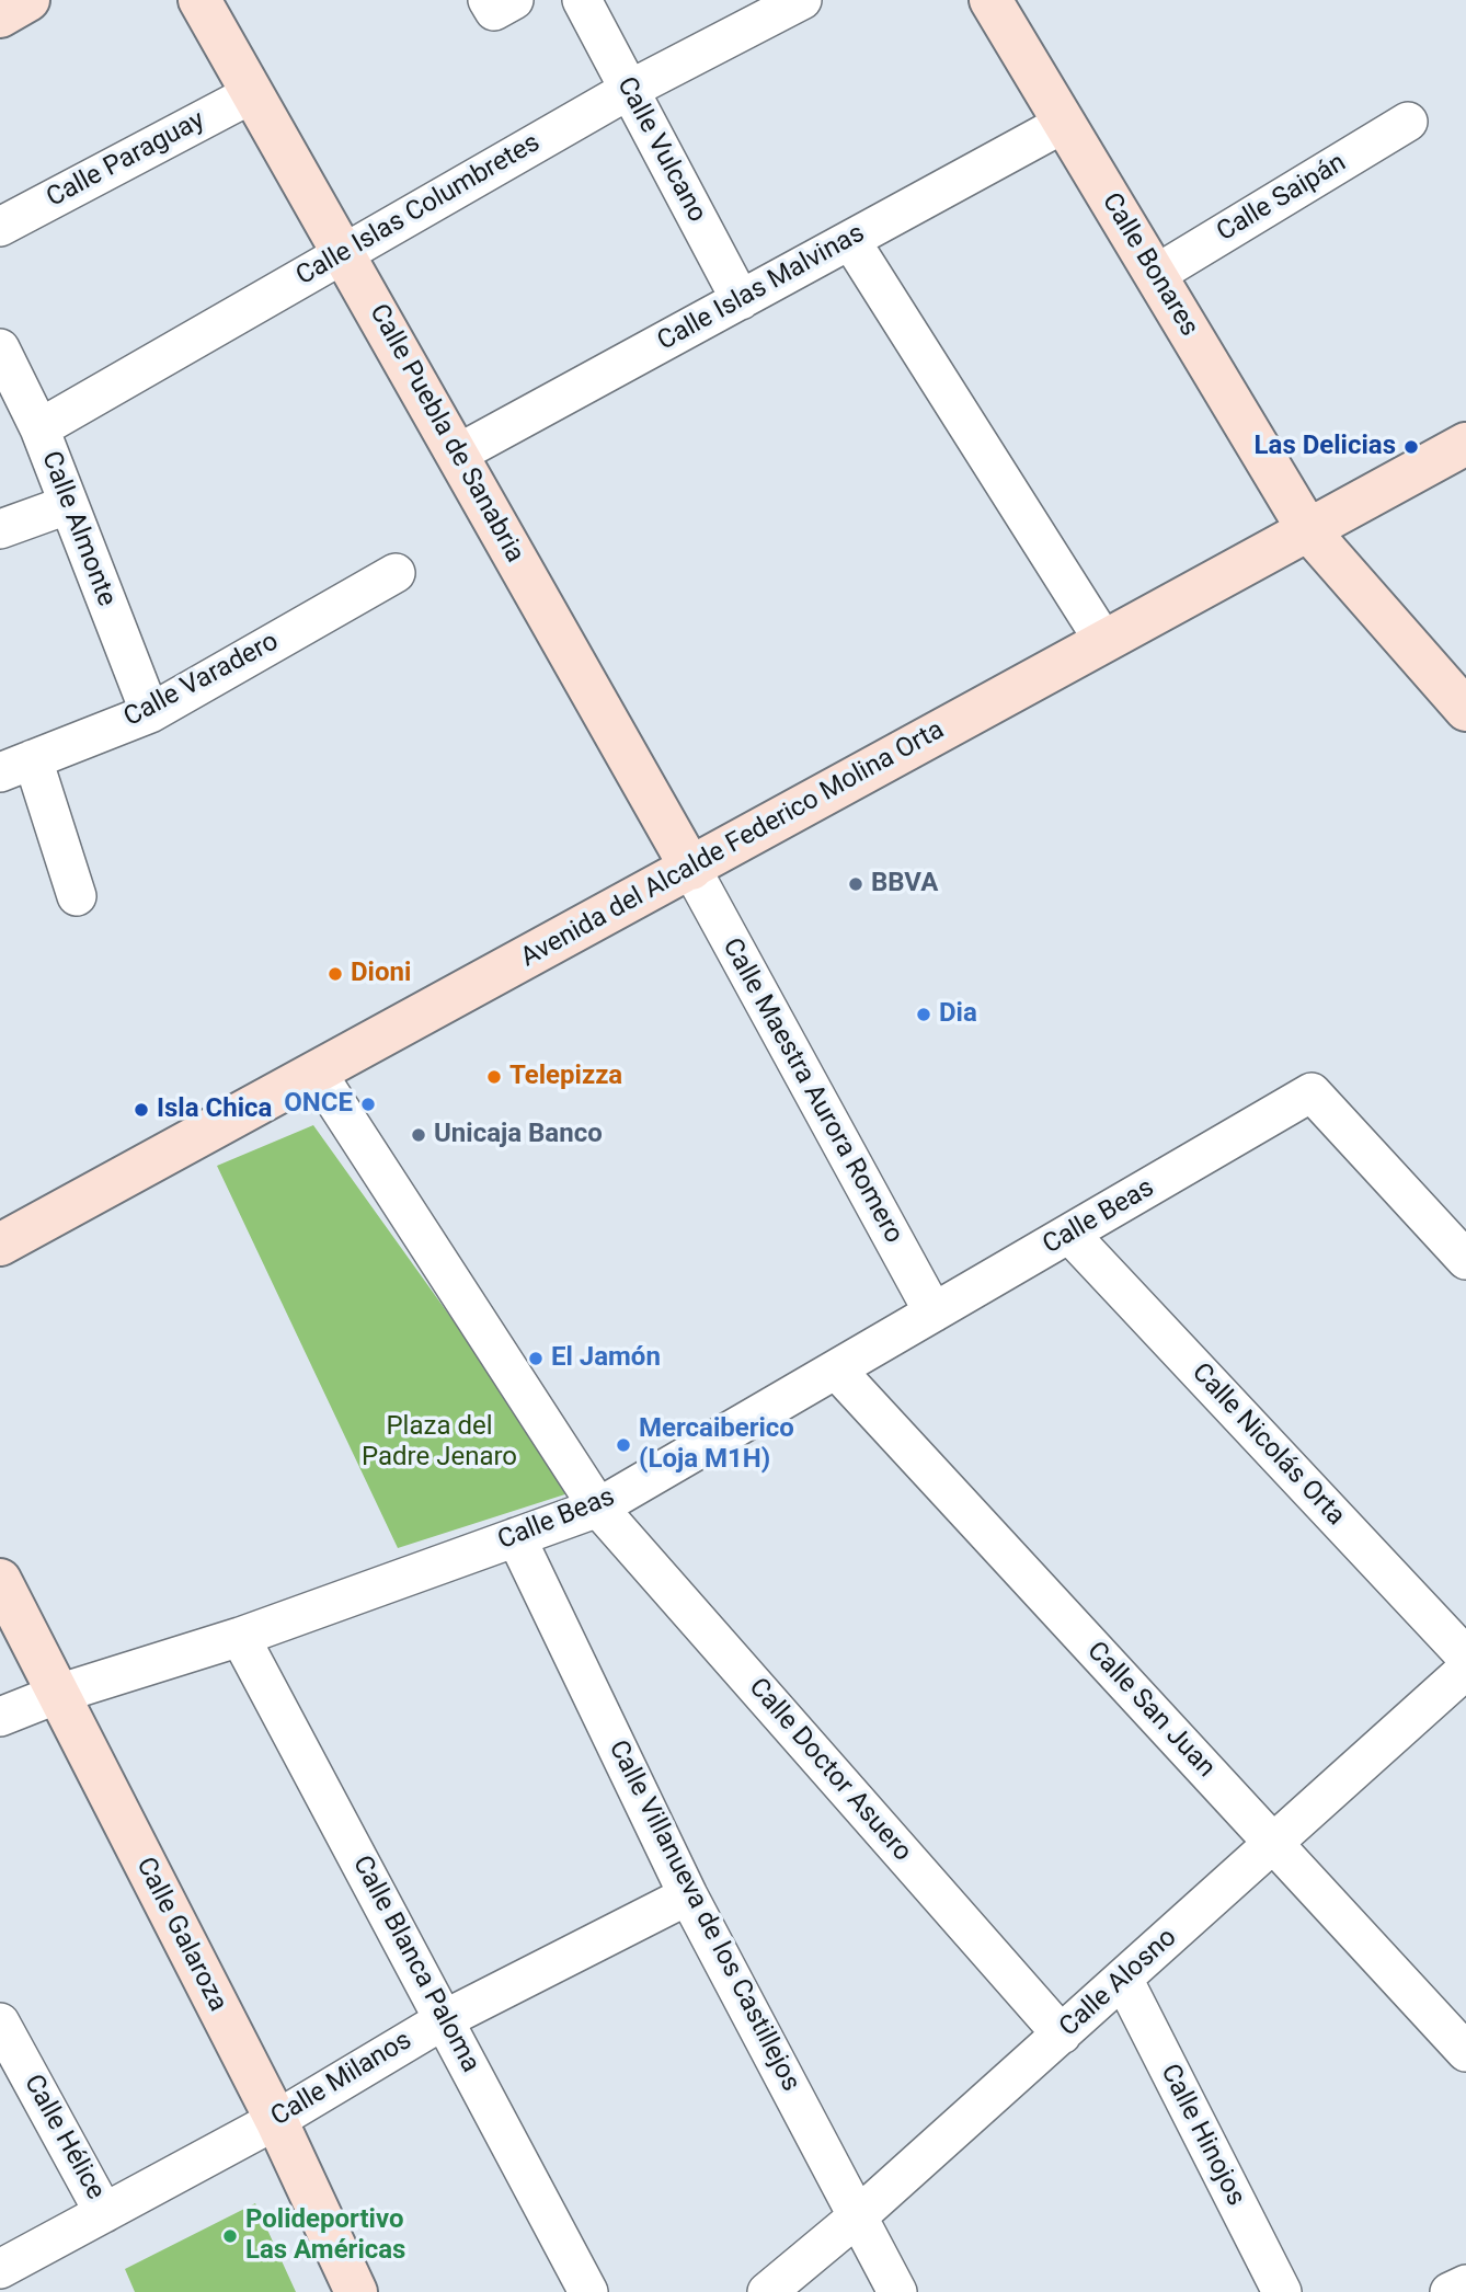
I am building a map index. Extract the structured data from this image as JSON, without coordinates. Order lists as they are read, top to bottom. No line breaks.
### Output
{"streets":{"street":["Calle Vulcano","Calle Paraguay","Calle Saipán","Calle Islas Columbretes","Calle Bonares","Calle Islas Malvinas","Calle Puebla de Sanabria","Calle Almonte","Calle Varadero","Avenida del Alcalde Federico Molina Orta","Calle Maestra Aurora Romero","Calle Beas","Calle Nicolás Orta","Calle San Juan","Calle Doctor Asuero","Calle Villanueva de los Castillejos","Calle Galaroza","Calle Blanca Paloma","Calle Alosno","Calle Milanos","Calle Hinojos","Calle Hélice"]},"crossings":[["Calle Vulcano","Calle Islas Columbretes"],["Calle Vulcano","Calle Islas Malvinas"],["Calle Paraguay","Calle Puebla de Sanabria"],["Calle Saipán","Calle Bonares"],["Calle Islas Columbretes","Calle Puebla de Sanabria"],["Calle Islas Columbretes","Calle Almonte"],["Calle Bonares","Calle Islas Malvinas"],["Calle Bonares","Avenida del Alcalde Federico Molina Orta"],["Calle Islas Malvinas","Calle Puebla de Sanabria"],["Calle Puebla de Sanabria","Avenida del Alcalde Federico Molina Orta"],["Calle Puebla de Sanabria","Calle Maestra Aurora Romero"],["Calle Almonte","Calle Varadero"],["Avenida del Alcalde Federico Molina Orta","Calle Maestra Aurora Romero"],["Calle Maestra Aurora Romero","Calle Beas"],["Calle Beas","Calle Nicolás Orta"],["Calle Beas","Calle San Juan"],["Calle Beas","Calle Doctor Asuero"],["Calle Beas","Calle Villanueva de los Castillejos"],["Calle Beas","Calle Galaroza"],["Calle Beas","Calle Blanca Paloma"],["Calle San Juan","Calle Alosno"],["Calle Doctor Asuero","Calle Alosno"],["Calle Villanueva de los Castillejos","Calle Alosno"],["Calle Villanueva de los Castillejos","Calle Milanos"],["Calle Galaroza","Calle Milanos"],["Calle Blanca Paloma","Calle Milanos"],["Calle Alosno","Calle Hinojos"],["Calle Milanos","Calle Hélice"]],"parks":["Plaza del Padre Jenaro"],"places":["Las Delicias","BBVA","Dioni","Dia","Telepizza","ONCE","Isla Chica","Unicaja Banco","El Jamón","Mercaiberico (Loja M1H)","Polideportivo Las Américas"]}
